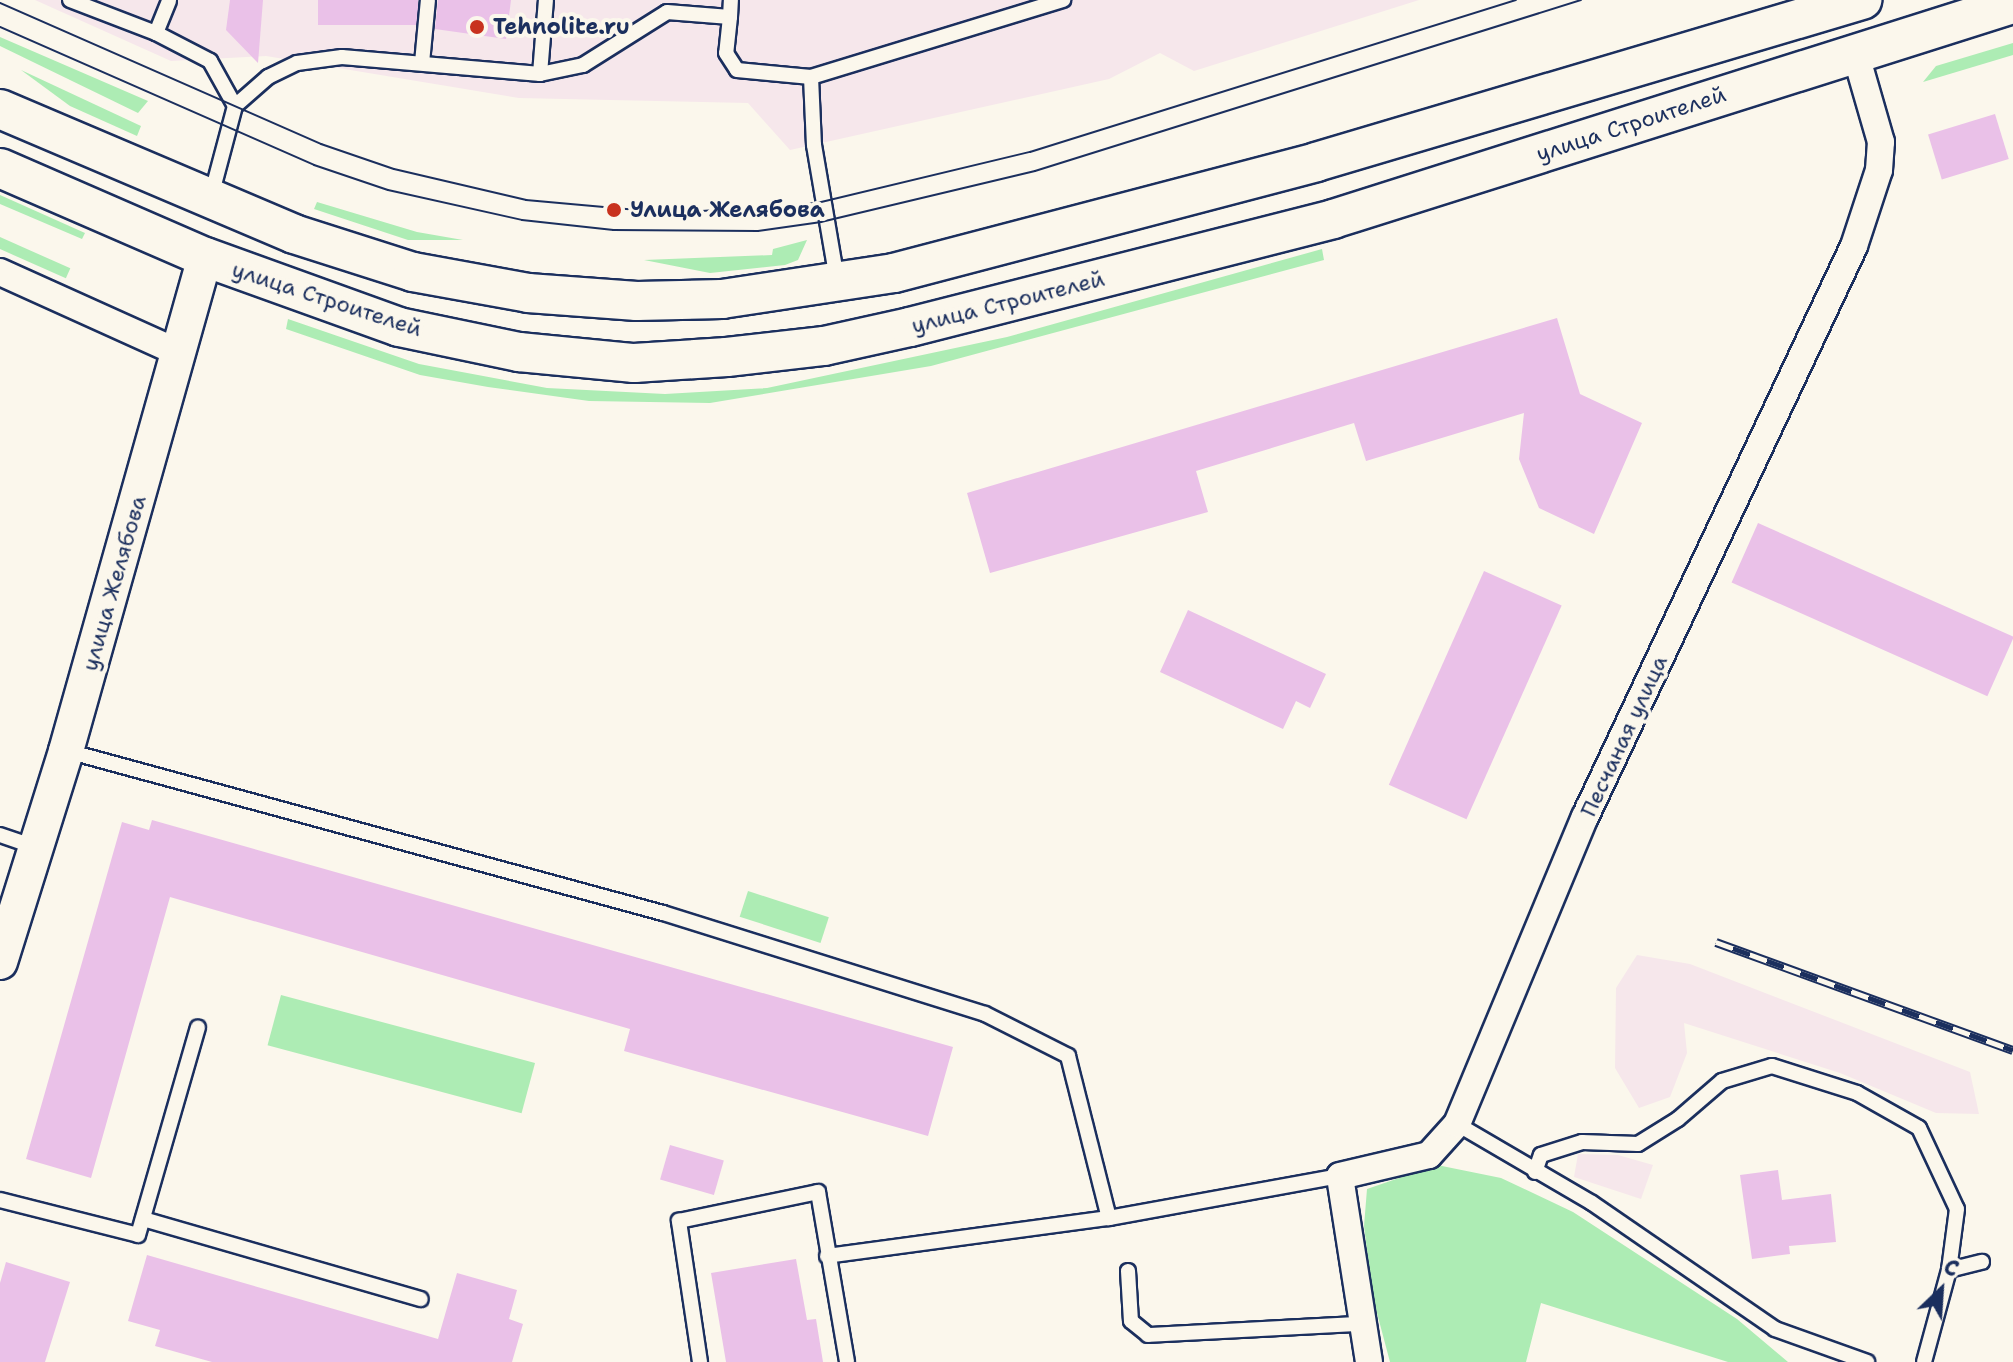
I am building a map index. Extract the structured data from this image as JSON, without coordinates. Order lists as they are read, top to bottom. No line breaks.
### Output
{"streets":{"main road":["улица Строителей","улица Желябова"],"street":["Песчаная улица"]},"crossings":[["улица Строителей","улица Желябова"],["улица Строителей","Песчаная улица"]],"places":["Tehnolite.ru","Улица Желябова"],"north":"top right"}
